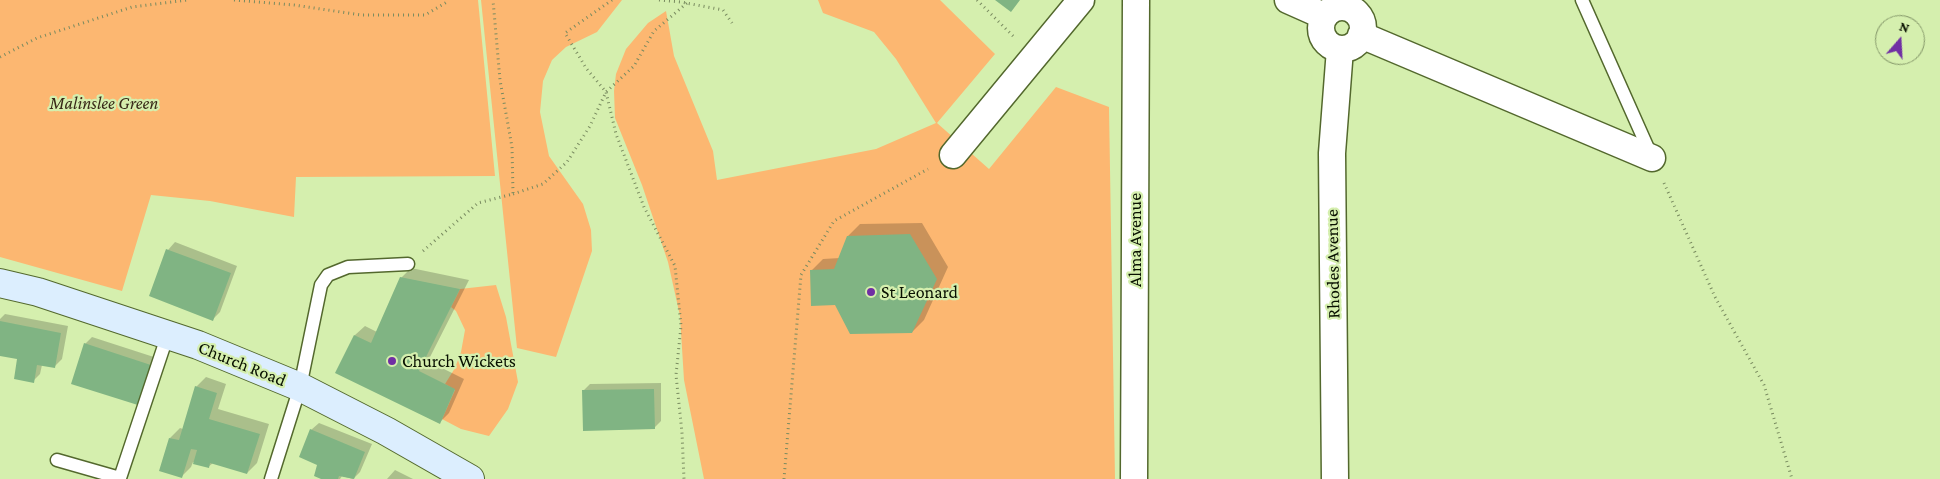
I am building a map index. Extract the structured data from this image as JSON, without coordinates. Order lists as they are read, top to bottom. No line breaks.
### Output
{"streets":{"street":["Alma Avenue","Rhodes Avenue","Church Road"]},"parks":["Malinslee Green"],"places":["St Leonard","Church Wickets"],"north":"top"}
